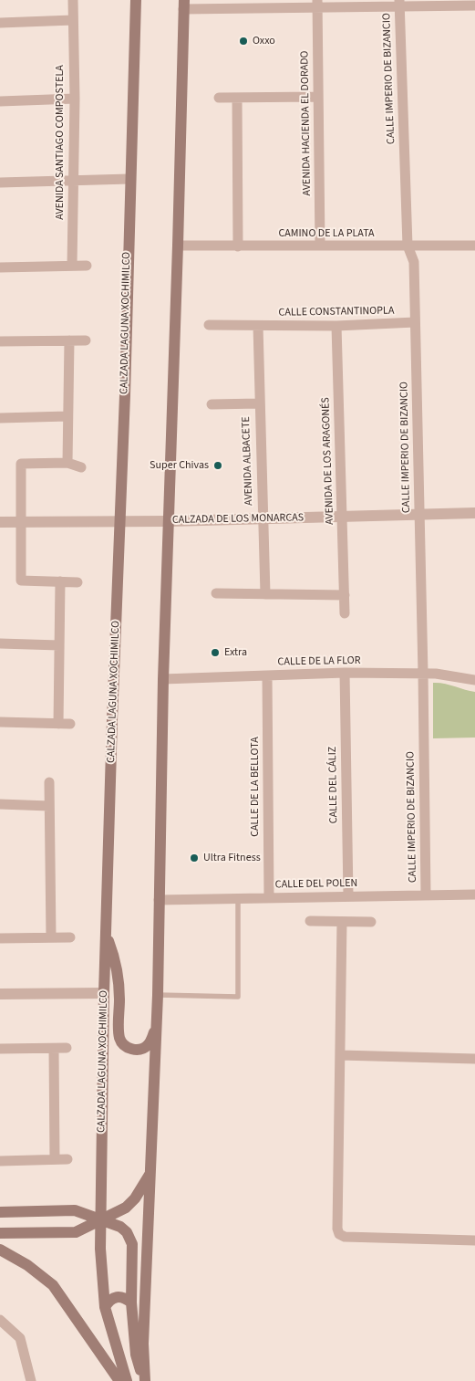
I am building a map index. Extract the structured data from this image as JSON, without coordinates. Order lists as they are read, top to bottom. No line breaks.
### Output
{"streets":{"main road":["CALZADA LAGUNA XOCHIMILCO"],"street":["CALLE IMPERIO DE BIZANCIO","AVENIDA HACIENDA EL DORADO","AVENIDA SANTIAGO COMPOSTELA","CAMINO DE LA PLATA","CALLE CONSTANTINOPLA","AVENIDA ALBACETE","AVENIDA DE LOS ARAGONÉS","CALZADA DE LOS MONARCAS","CALLE DE LA FLOR","CALLE DEL CÁLIZ","CALLE DE LA BELLOTA","CALLE DEL POLEN"]},"crossings":[["CALLE IMPERIO DE BIZANCIO","CAMINO DE LA PLATA"],["CALLE IMPERIO DE BIZANCIO","CALLE CONSTANTINOPLA"],["CALLE IMPERIO DE BIZANCIO","CALZADA DE LOS MONARCAS"],["CALLE IMPERIO DE BIZANCIO","CALLE DE LA FLOR"],["CALLE IMPERIO DE BIZANCIO","CALLE DEL POLEN"],["AVENIDA HACIENDA EL DORADO","CAMINO DE LA PLATA"],["CALLE CONSTANTINOPLA","AVENIDA ALBACETE"],["CALLE CONSTANTINOPLA","AVENIDA DE LOS ARAGONÉS"],["CALZADA LAGUNA XOCHIMILCO","CALZADA DE LOS MONARCAS"],["AVENIDA ALBACETE","CALZADA DE LOS MONARCAS"],["AVENIDA DE LOS ARAGONÉS","CALZADA DE LOS MONARCAS"],["CALLE DE LA FLOR","CALLE DEL CÁLIZ"],["CALLE DE LA FLOR","CALLE DE LA BELLOTA"],["CALLE DEL CÁLIZ","CALLE DEL POLEN"],["CALLE DE LA BELLOTA","CALLE DEL POLEN"]],"places":["Oxxo","Super Chivas","Extra","Ultra Fitness"]}
